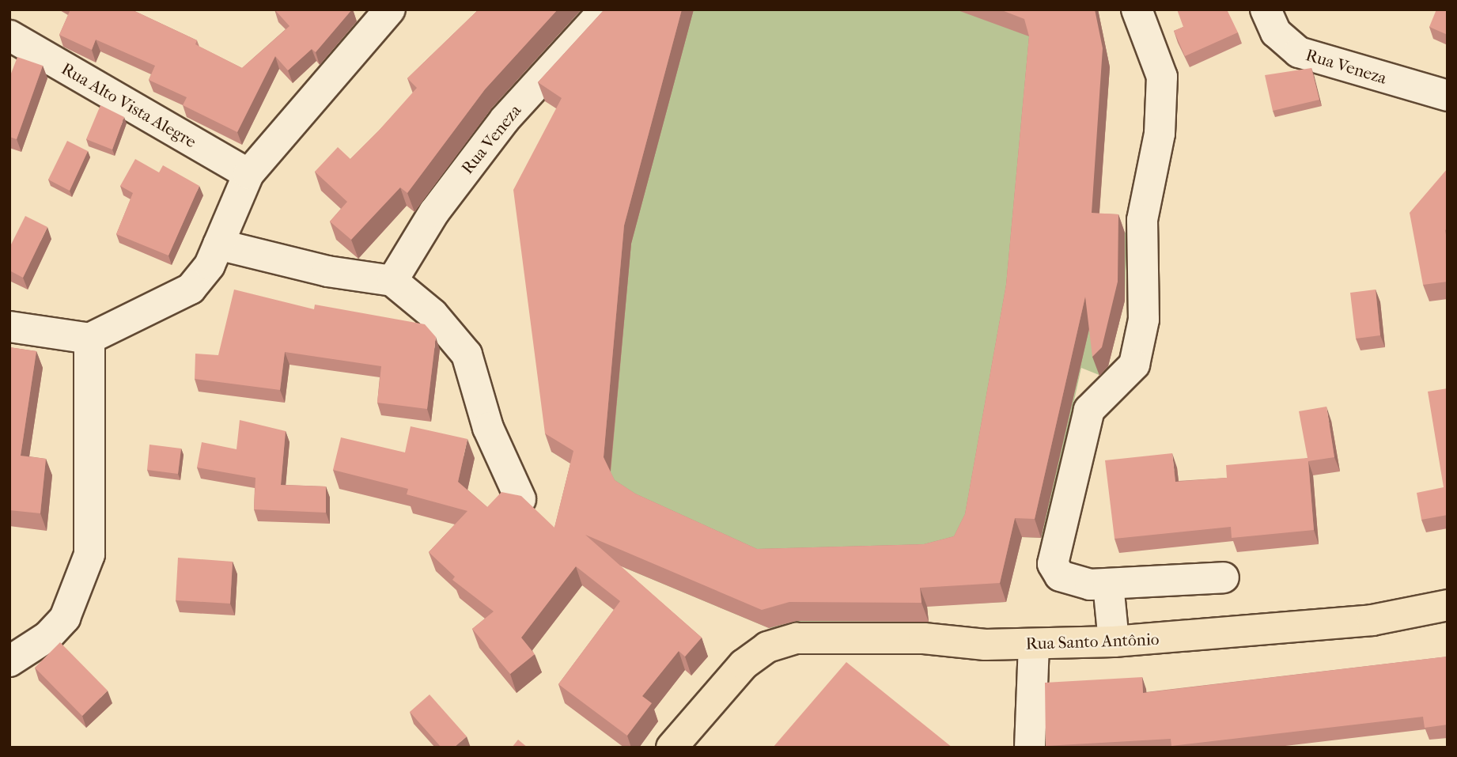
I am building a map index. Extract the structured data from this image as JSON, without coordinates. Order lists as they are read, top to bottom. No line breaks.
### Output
{"streets":{"main road":["Rua Santo Antônio"],"street":["Rua Veneza","Rua Alto Vista Alegre"]}}
